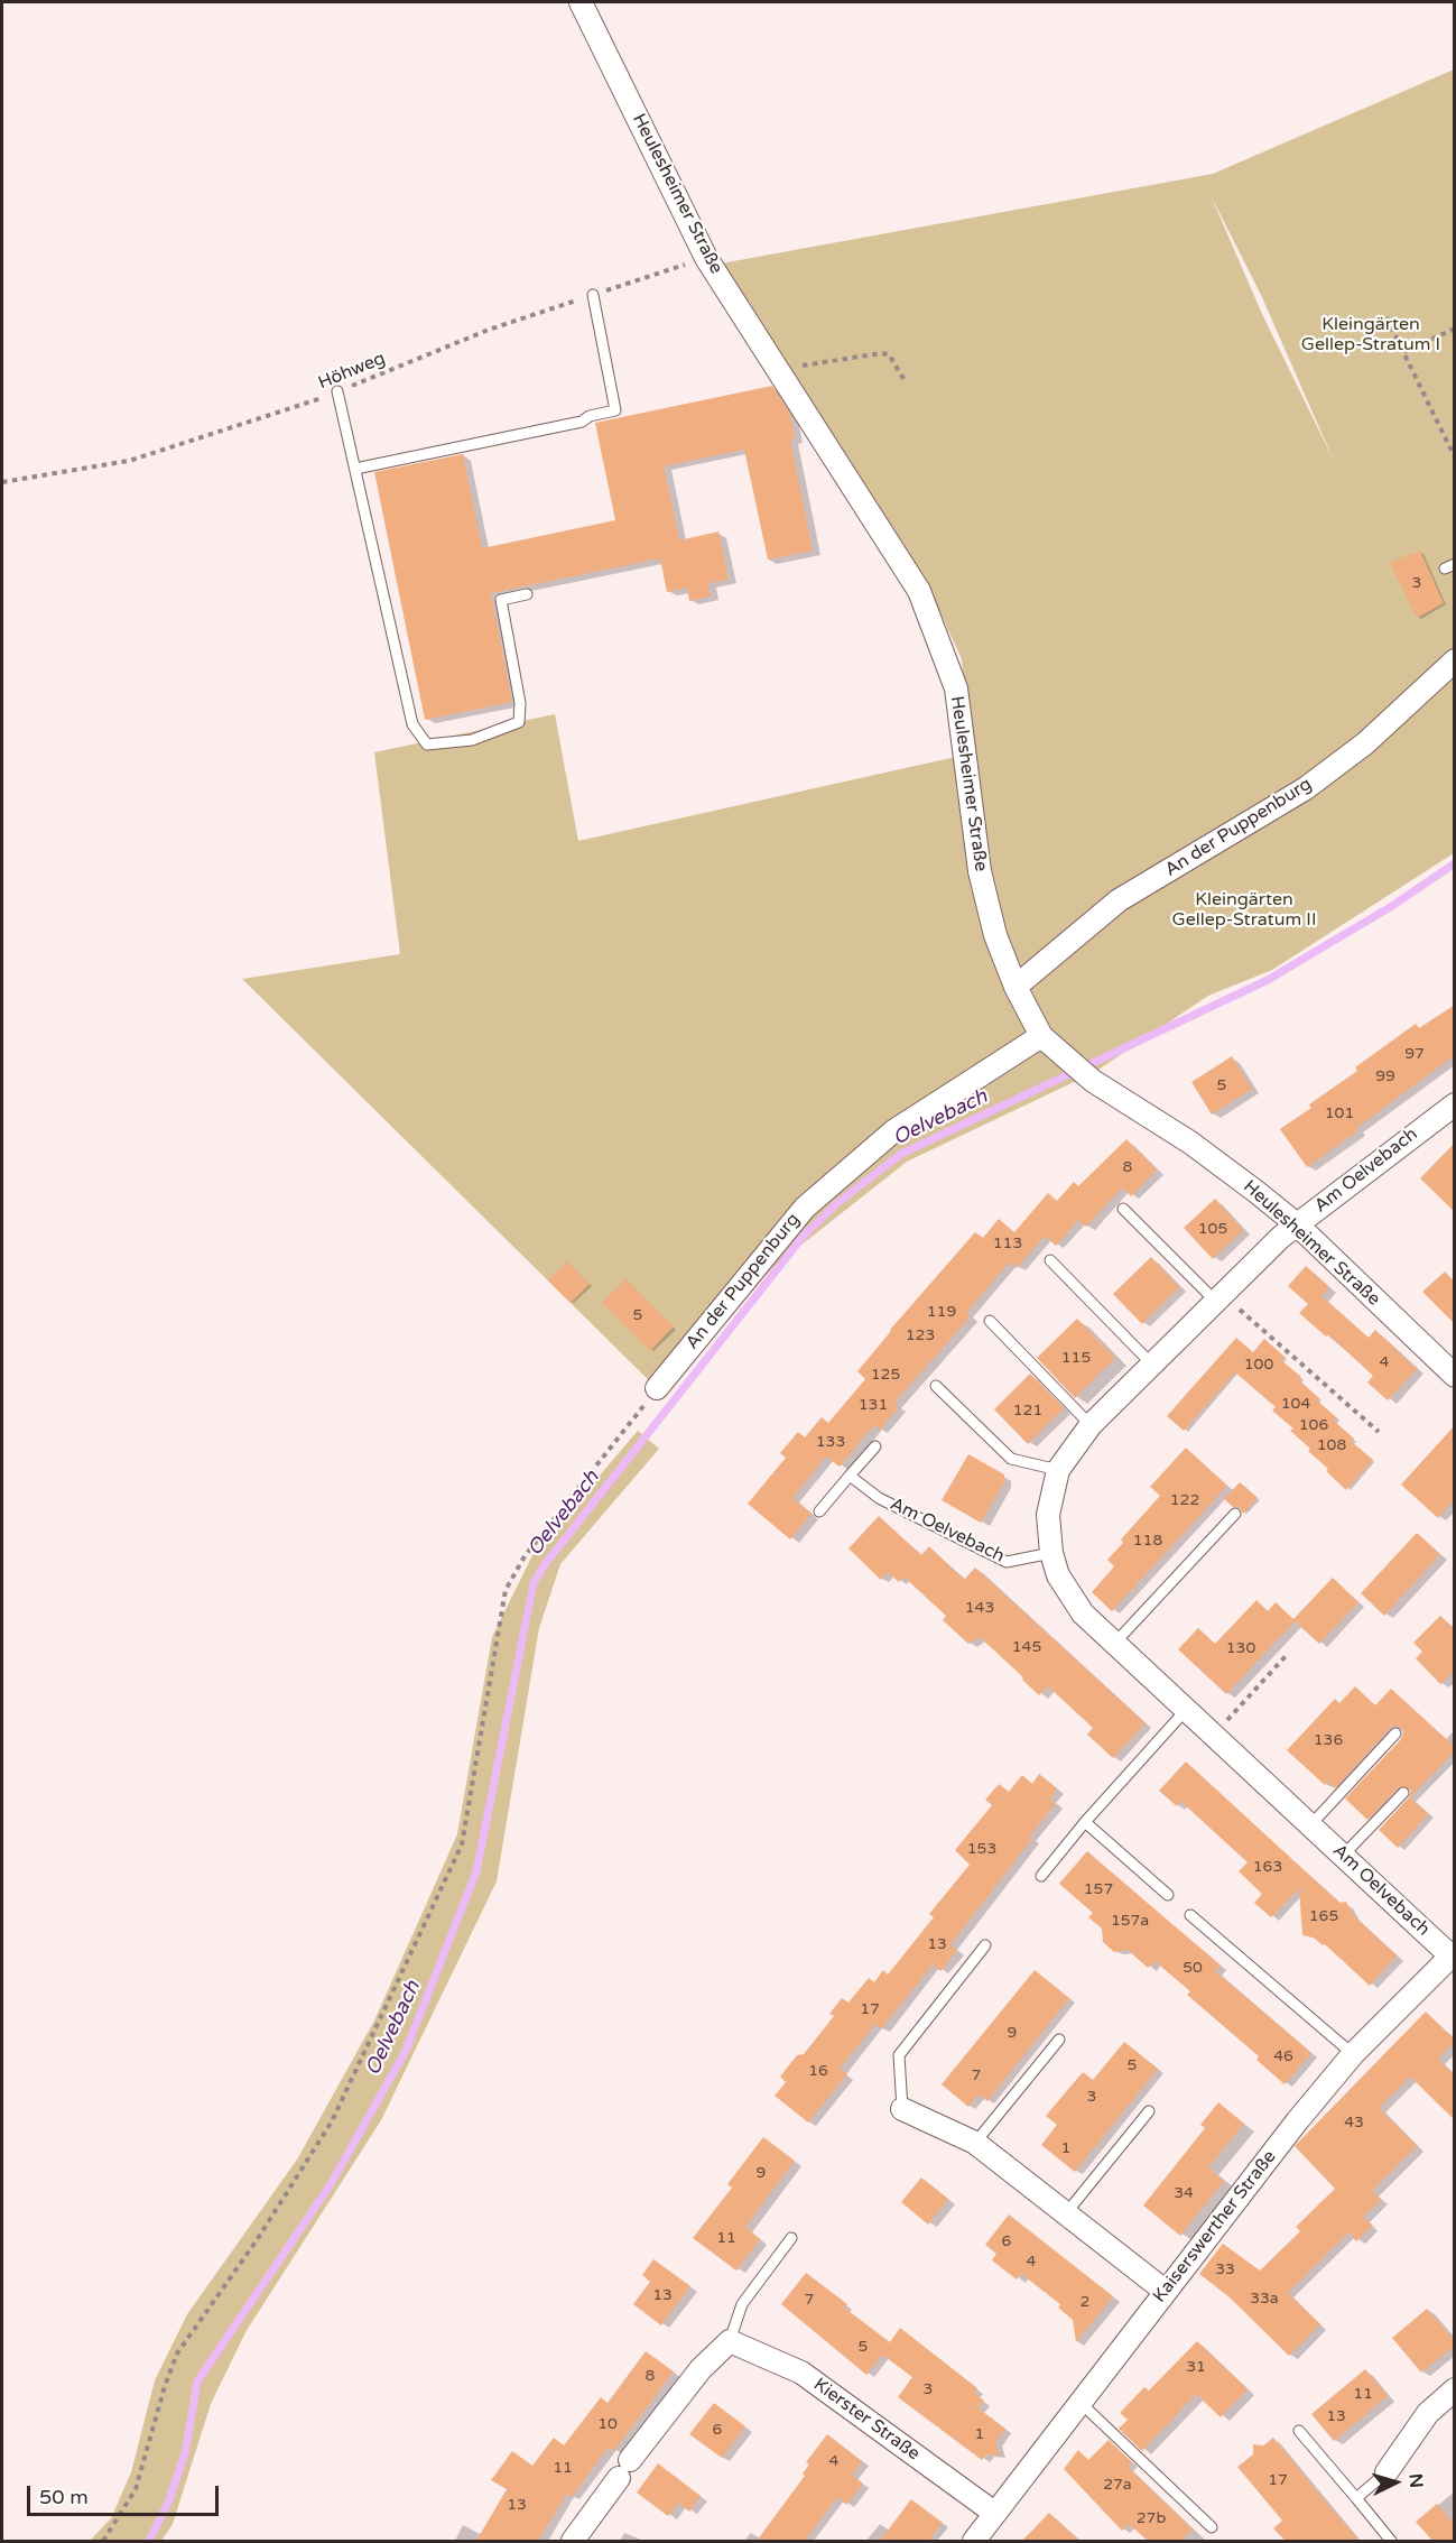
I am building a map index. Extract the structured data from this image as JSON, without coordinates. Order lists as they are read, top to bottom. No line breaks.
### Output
{"streets":{"street":["Heulesheimer Straße","An der Puppenburg","Am Oelvebach","Kaiserswerther Straße","Kierster Straße"],"path":["Höhweg"]},"crossings":[["Heulesheimer Straße","Höhweg"],["Heulesheimer Straße","An der Puppenburg"],["Heulesheimer Straße","Am Oelvebach"],["Am Oelvebach","Kaiserswerther Straße"],["Kaiserswerther Straße","Kierster Straße"]],"water":["Oelvebach"],"parks":["Kleingärten Gellep-Stratum I","Kleingärten Gellep-Stratum II"],"house_numbers":["3","97","99","5","101","8","105","113","119","5","123","115","4","100","125","104","131","121","106","133","108","122","118","143","145","130","136","153","163","157","165","157a","13","50","17","9","46","5","16","7","3","43","1","9","34","11","6","4","33","13","33a","7","2","5","31","8","3","11","13","10","6","1","4","11","17","27a","13","27b"],"scale_bar":"50 m","north":"right"}
